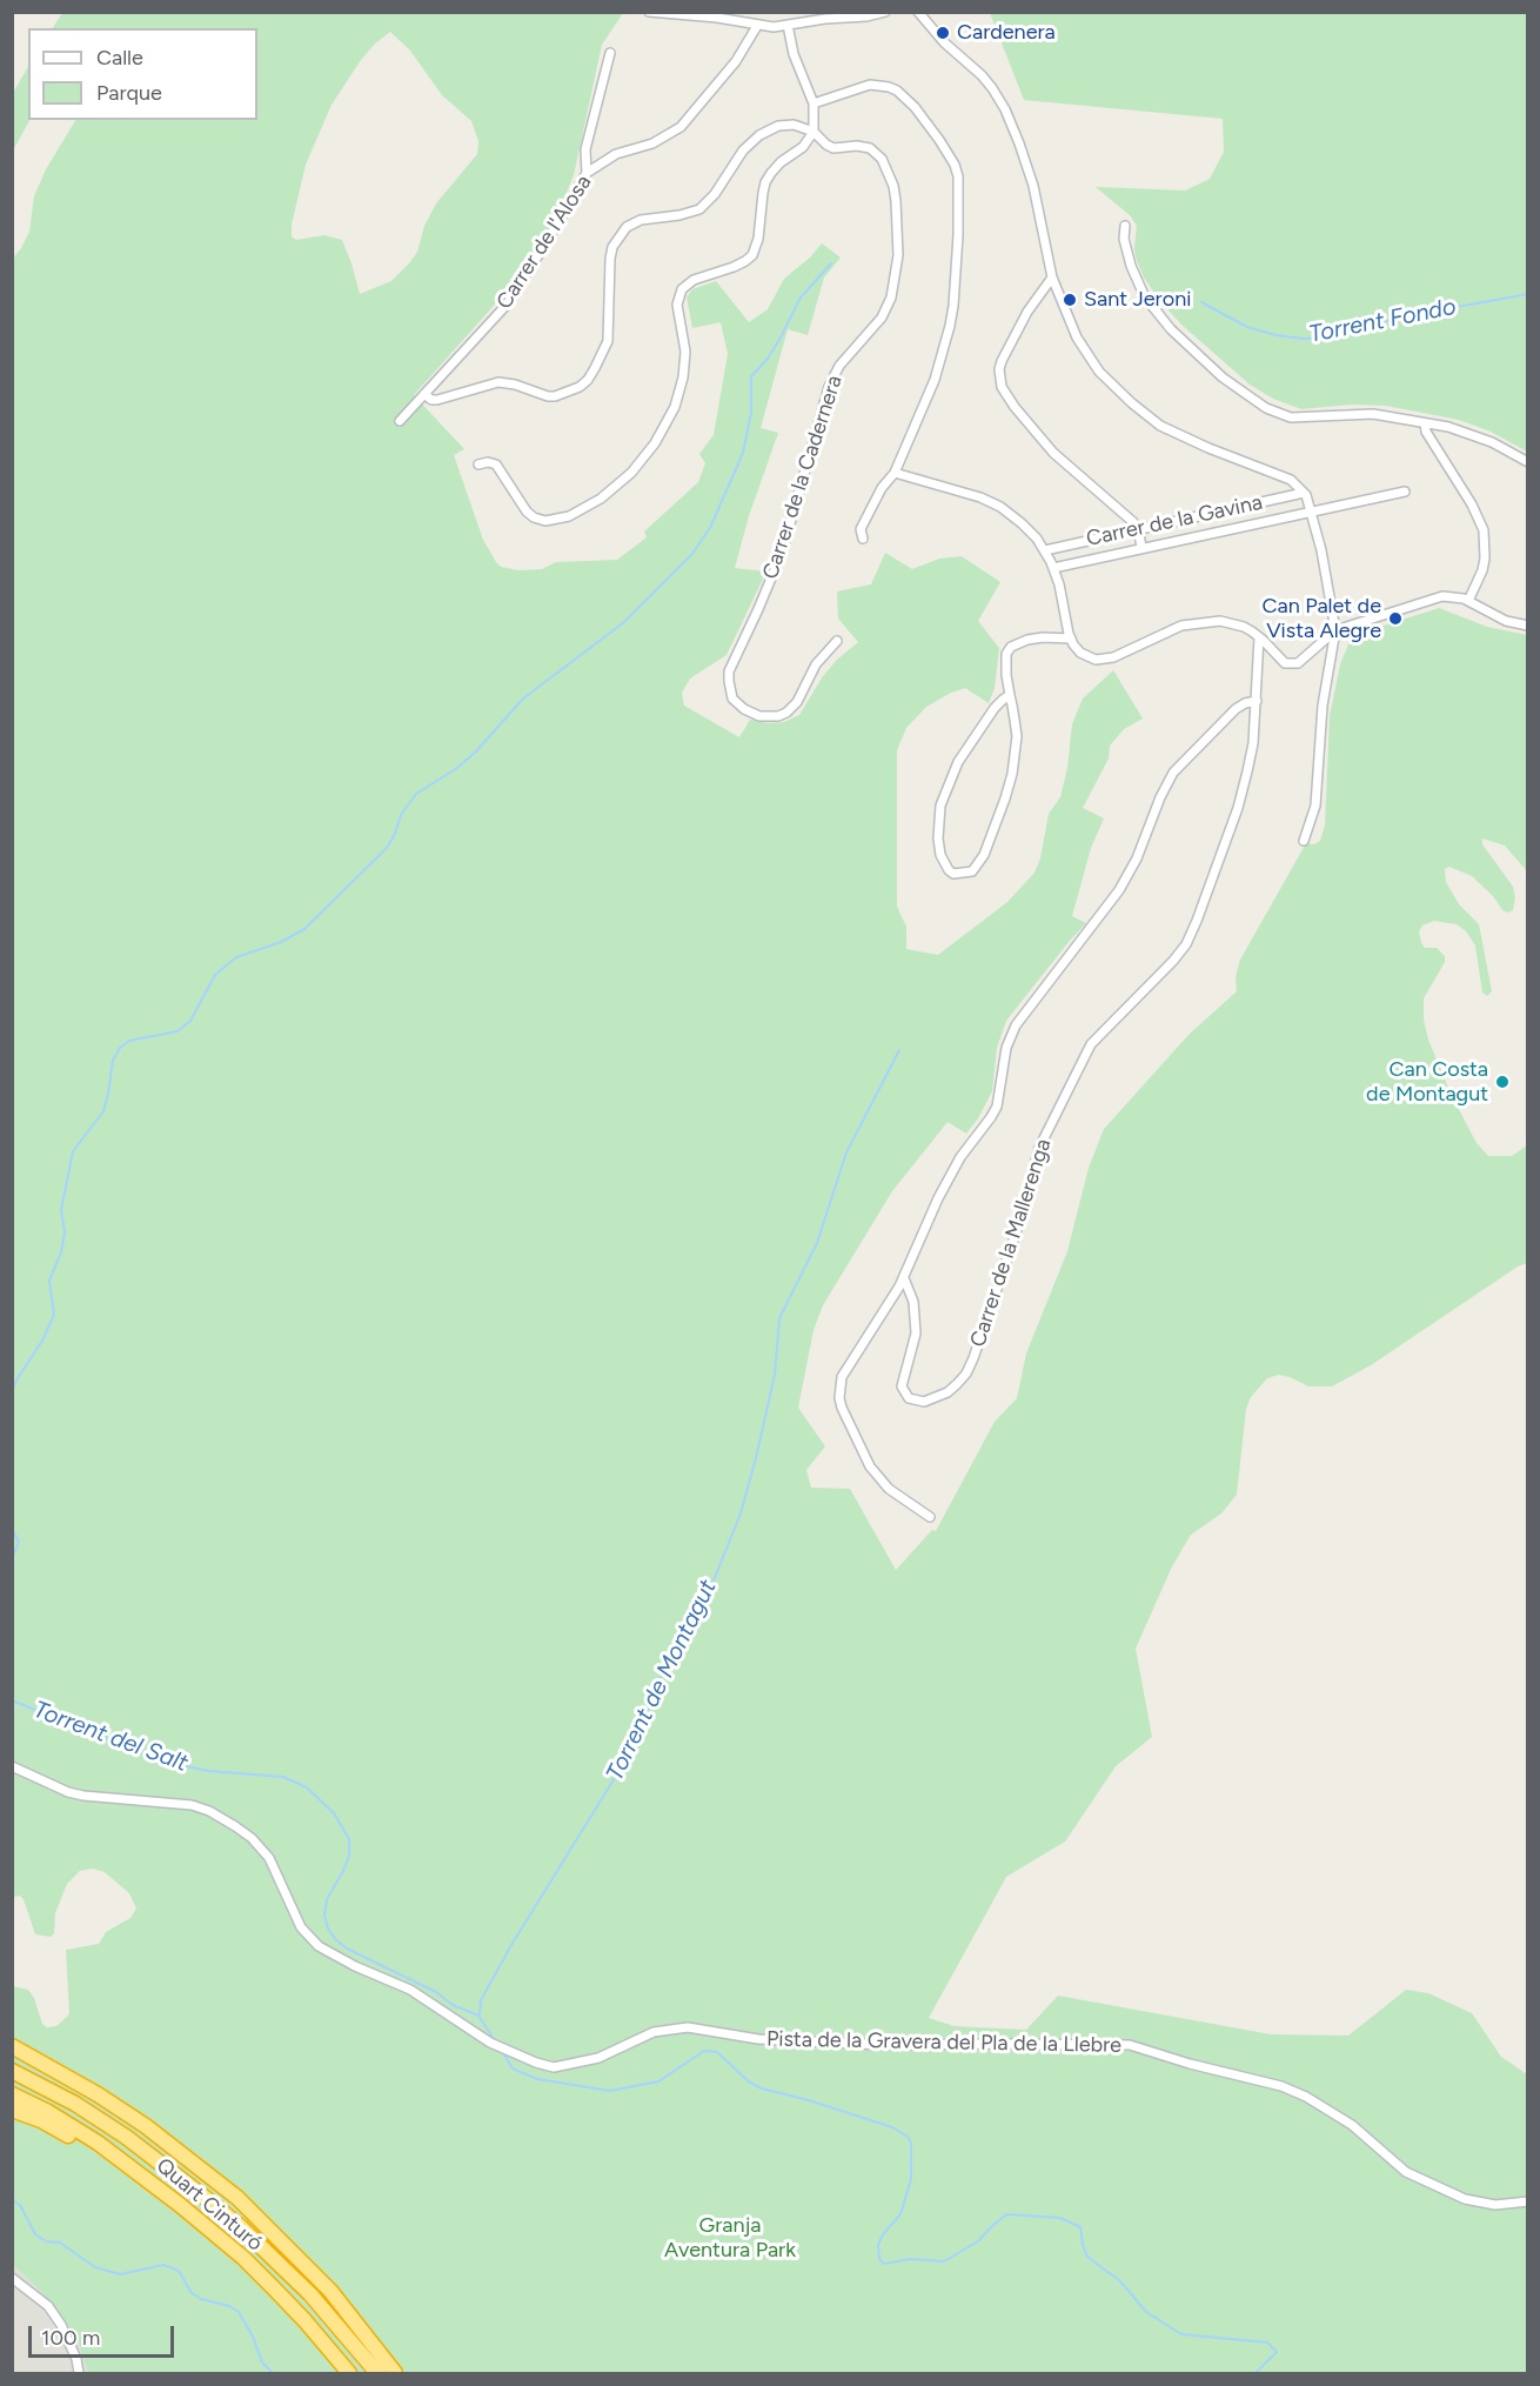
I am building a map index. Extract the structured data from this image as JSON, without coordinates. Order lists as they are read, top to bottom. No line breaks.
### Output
{"streets":{"highway":["Quart Cinturó"],"street":["Carrer de l'Alosa","Carrer de la Cadernera","Carrer de la Gavina","Carrer de la Mallerenga","Pista de la Gravera del Pla de la Llebre"]},"crossings":[["Carrer de l'Alosa","Carrer de la Cadernera"]],"water":["Torrent Fondo","Torrent de Montagut","Torrent del Salt"],"parks":["Granja Aventura Park"],"places":["Cardenera","Sant Jeroni","Can Palet de Vista Alegre","Can Costa de Montagut"],"legend":["Calle","Parque"],"scale_bar":"100 m"}
